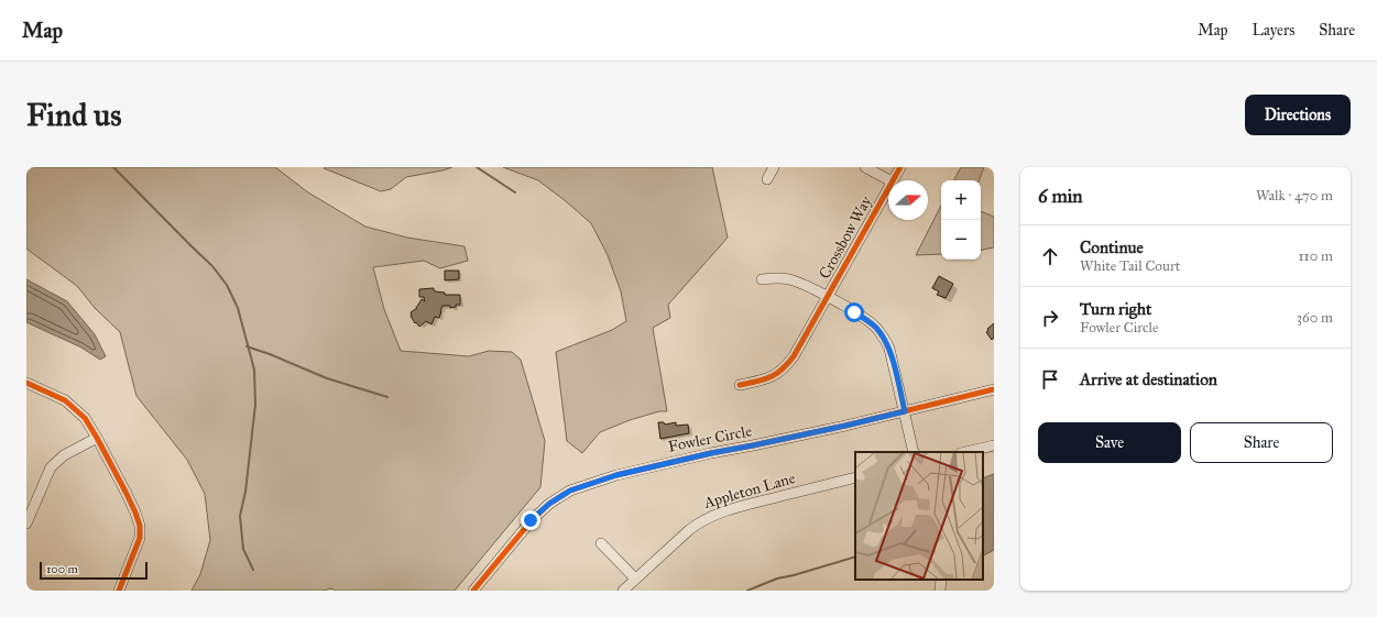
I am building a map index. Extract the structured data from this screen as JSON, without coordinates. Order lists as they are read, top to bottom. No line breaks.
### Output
{"streets":{"street":["Crossbow Way","Fowler Circle","Appleton Lane"]},"scale_bar":"100 m","north":"right","page":{"header":"Map","nav":["Map","Layers","Share"],"buttons":["Directions",["Save","Share"]],"title":"Find us","heading":["6 min","Walk · 470 m"],"map_buttons":["+","−"],"list":[["Continue","White Tail Court","110 m"],["Turn right","Fowler Circle","360 m"],"Arrive at destination"],"scale":"100 m"}}
